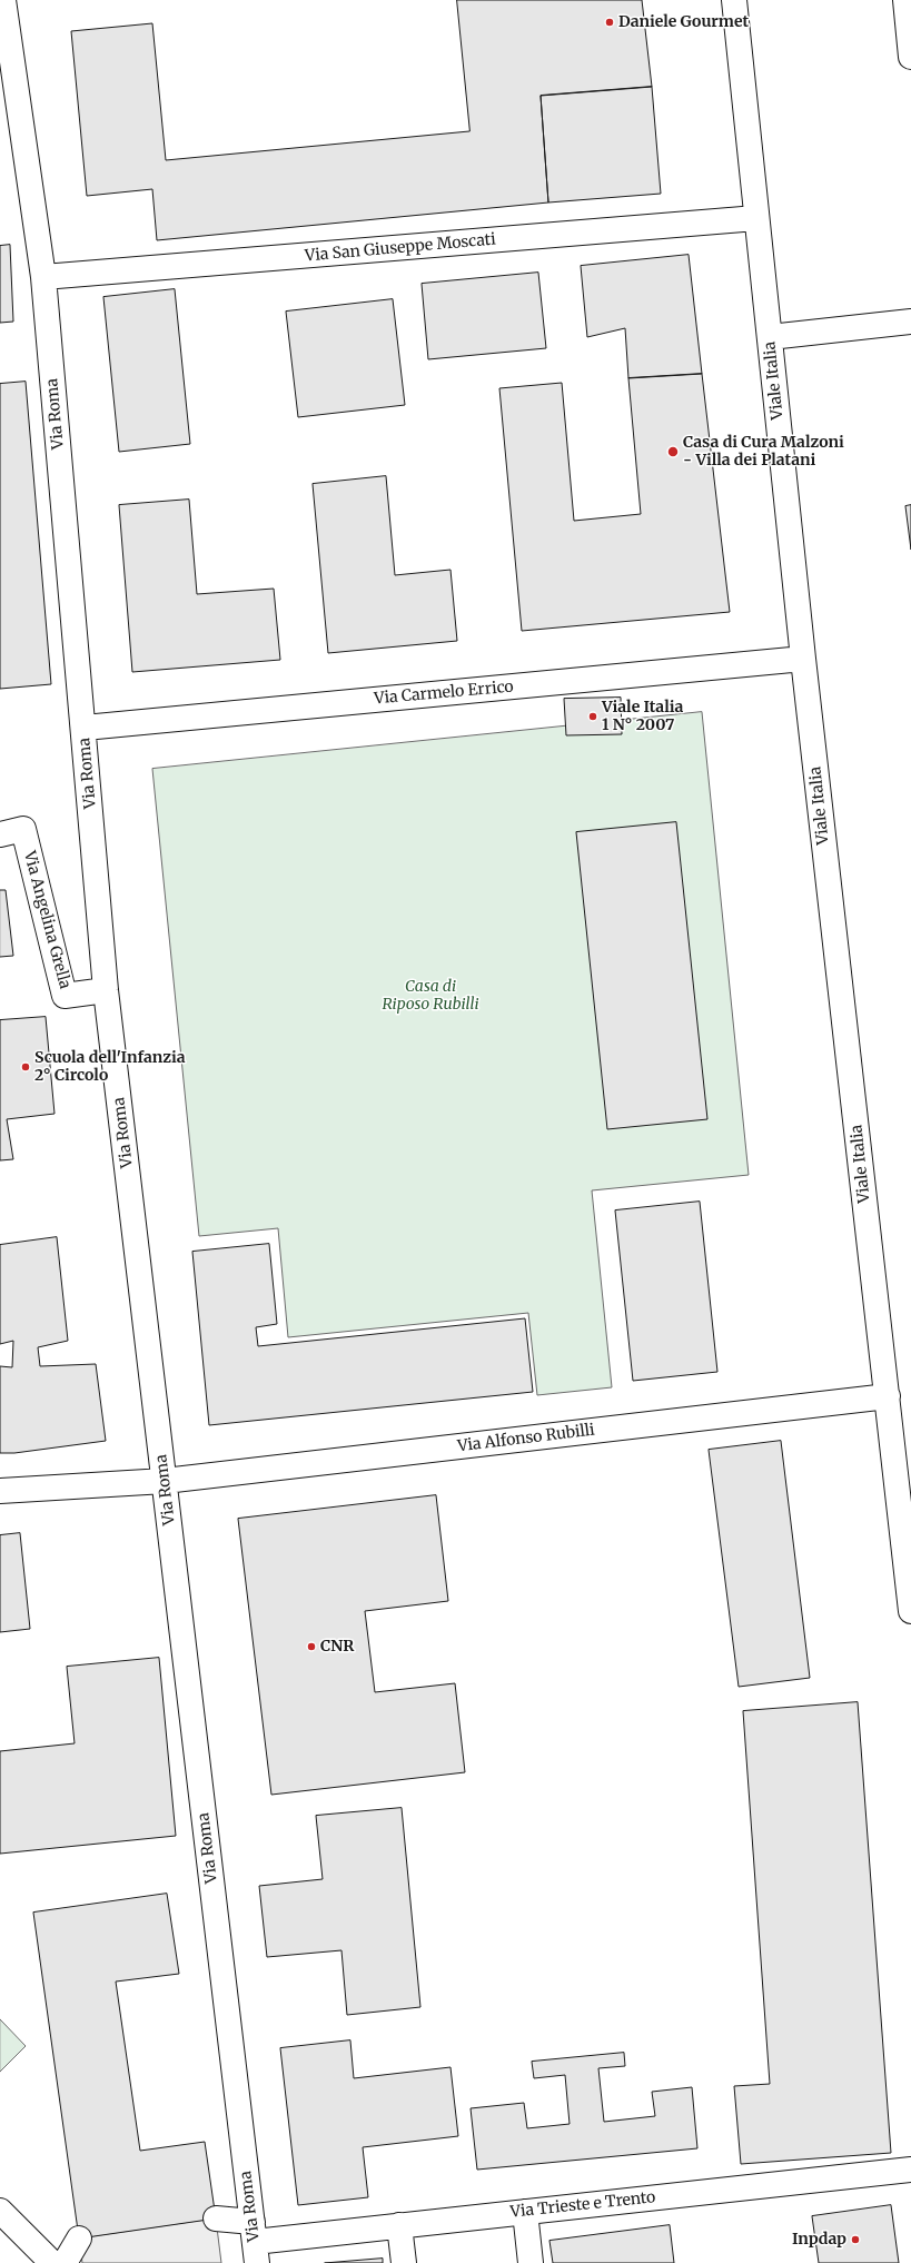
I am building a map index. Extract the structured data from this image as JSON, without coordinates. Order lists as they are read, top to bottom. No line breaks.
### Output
{"streets":{"street":["Via San Giuseppe Moscati","Viale Italia","Via Roma","Via Carmelo Errico","Via Angelina Grella","Via Alfonso Rubilli","Via Trieste e Trento"]},"crossings":[["Via San Giuseppe Moscati","Viale Italia"],["Via San Giuseppe Moscati","Via Roma"],["Viale Italia","Via Carmelo Errico"],["Viale Italia","Via Alfonso Rubilli"],["Via Roma","Via Carmelo Errico"],["Via Roma","Via Angelina Grella"],["Via Roma","Via Alfonso Rubilli"],["Via Roma","Via Trieste e Trento"]],"parks":["Casa di Riposo Rubilli"],"places":["Daniele Gourmet","Casa di Cura Malzoni - Villa dei Platani","Viale Italia 1 N° 2007","Scuola dell'Infanzia 2° Circolo","CNR","Inpdap"]}
